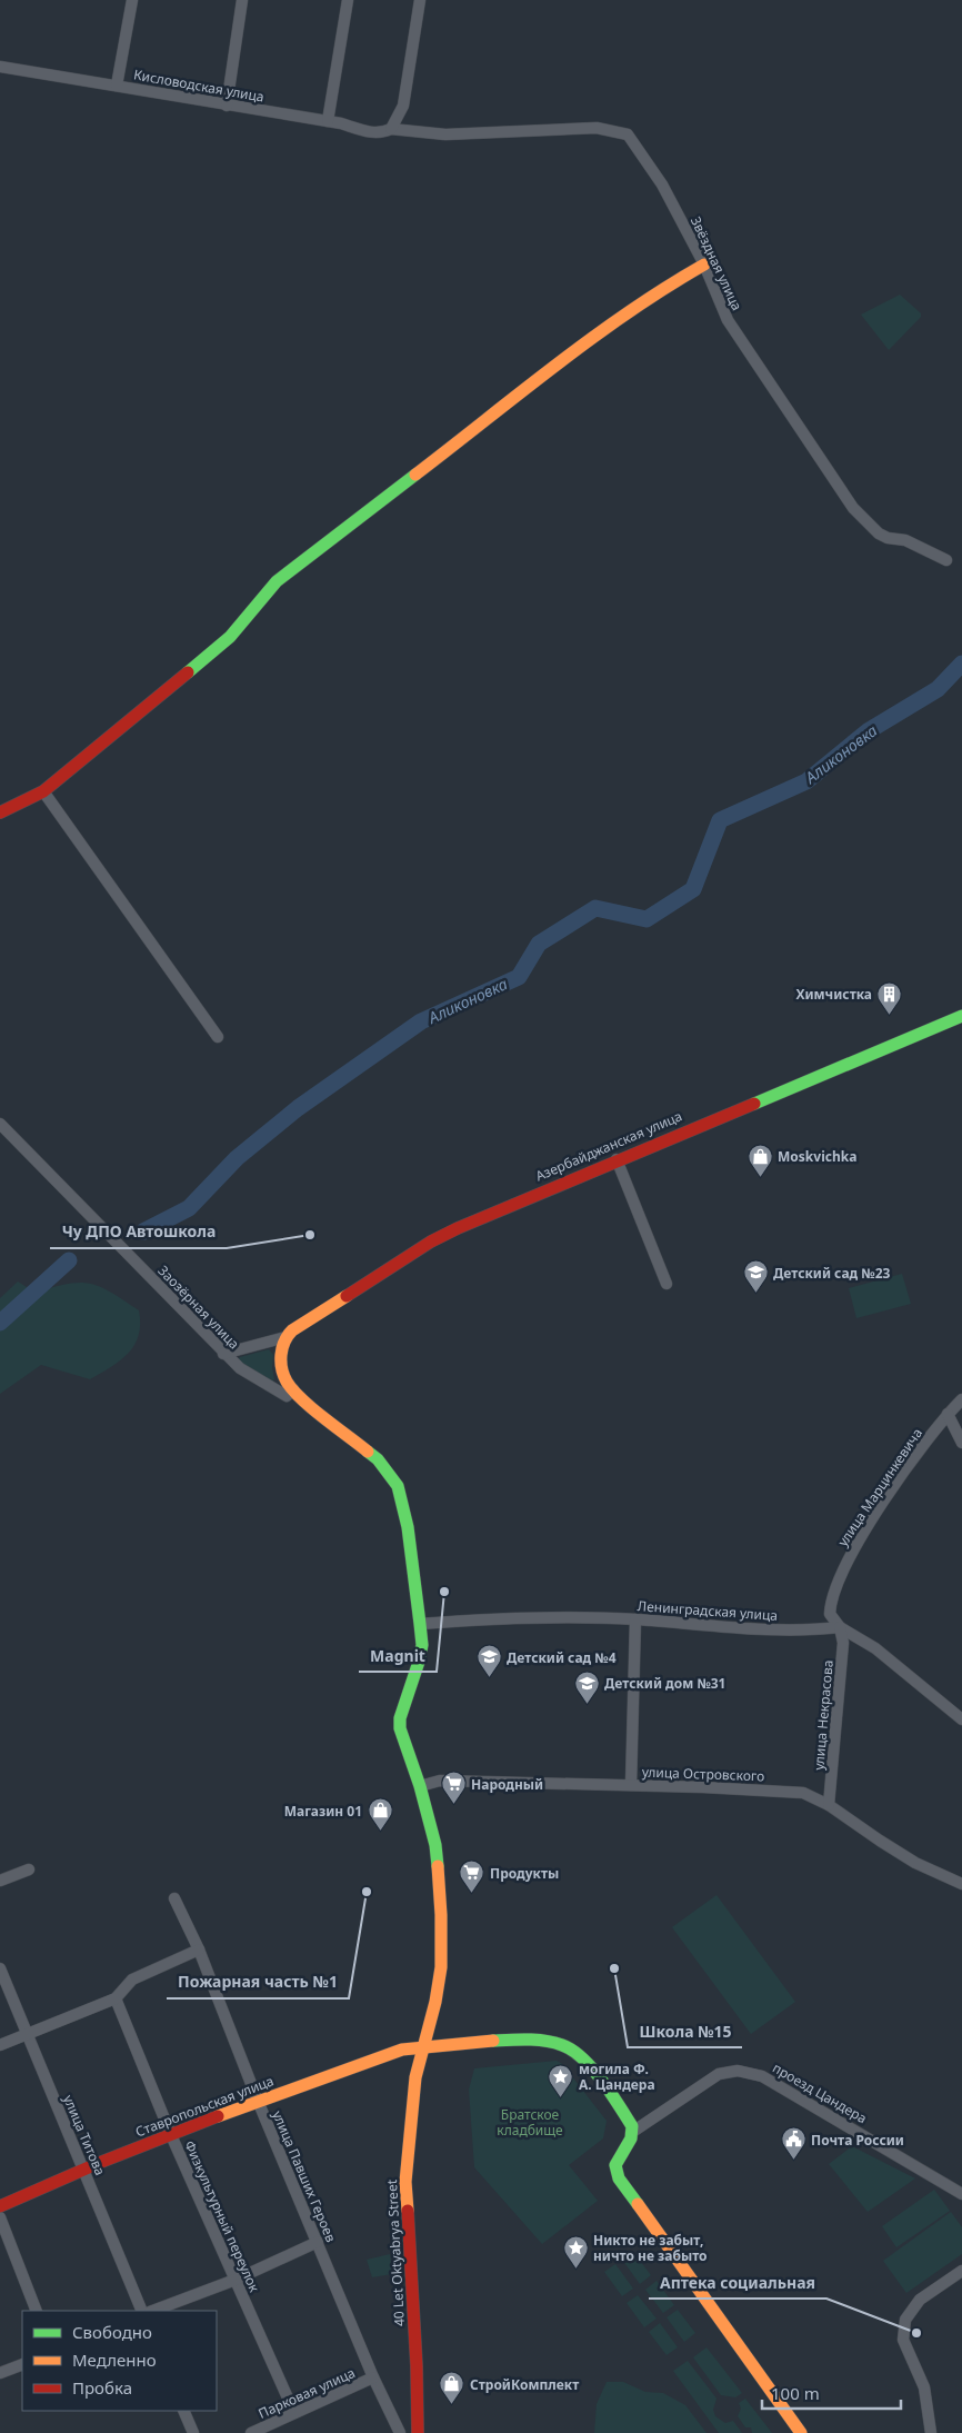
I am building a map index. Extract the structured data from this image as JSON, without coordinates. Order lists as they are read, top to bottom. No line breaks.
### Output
{"streets":{"street":["Кисловодская улица","Звёздная улица","Азербайджанская улица","Заозёрная улица","улица Марцинкевича","Ленинградская улица","улица Некрасова","улица Островского","проезд Цандера","Ставропольская улица","улица Титова","улица Павших Героев","Физкультурный переулок","40 Let Oktyabrya Street","Парковая улица"]},"crossings":[["Кисловодская улица","Звёздная улица"],["Азербайджанская улица","40 Let Oktyabrya Street"],["Заозёрная улица","40 Let Oktyabrya Street"],["улица Марцинкевича","Ленинградская улица"],["улица Марцинкевича","улица Некрасова"],["Ленинградская улица","улица Некрасова"],["Ленинградская улица","40 Let Oktyabrya Street"],["улица Некрасова","улица Островского"],["улица Островского","40 Let Oktyabrya Street"],["Ставропольская улица","улица Титова"],["Ставропольская улица","улица Павших Героев"],["Ставропольская улица","Физкультурный переулок"],["Ставропольская улица","40 Let Oktyabrya Street"],["улица Павших Героев","Парковая улица"],["Физкультурный переулок","Парковая улица"]],"water":["Аликоновка"],"parks":["Братское кладбище"],"places":{"building":["Химчистка"],"shop":["Moskvichka","Магазин 01","СтройКомплект"],"other":["Чу ДПО Автошкола","Magnit","Пожарная часть №1","Школа №15","Аптека социальная"],"school or university":["Детский сад №23","Детский сад №4","Детский дом №31"],"supermarket":["Народный","Продукты"],"place":["могила Ф. А. Цандера","Никто не забыт, ничто не забыто"],"public building":["Почта России"]},"legend":["Свободно","Медленно","Пробка"],"scale_bar":"100 m"}
